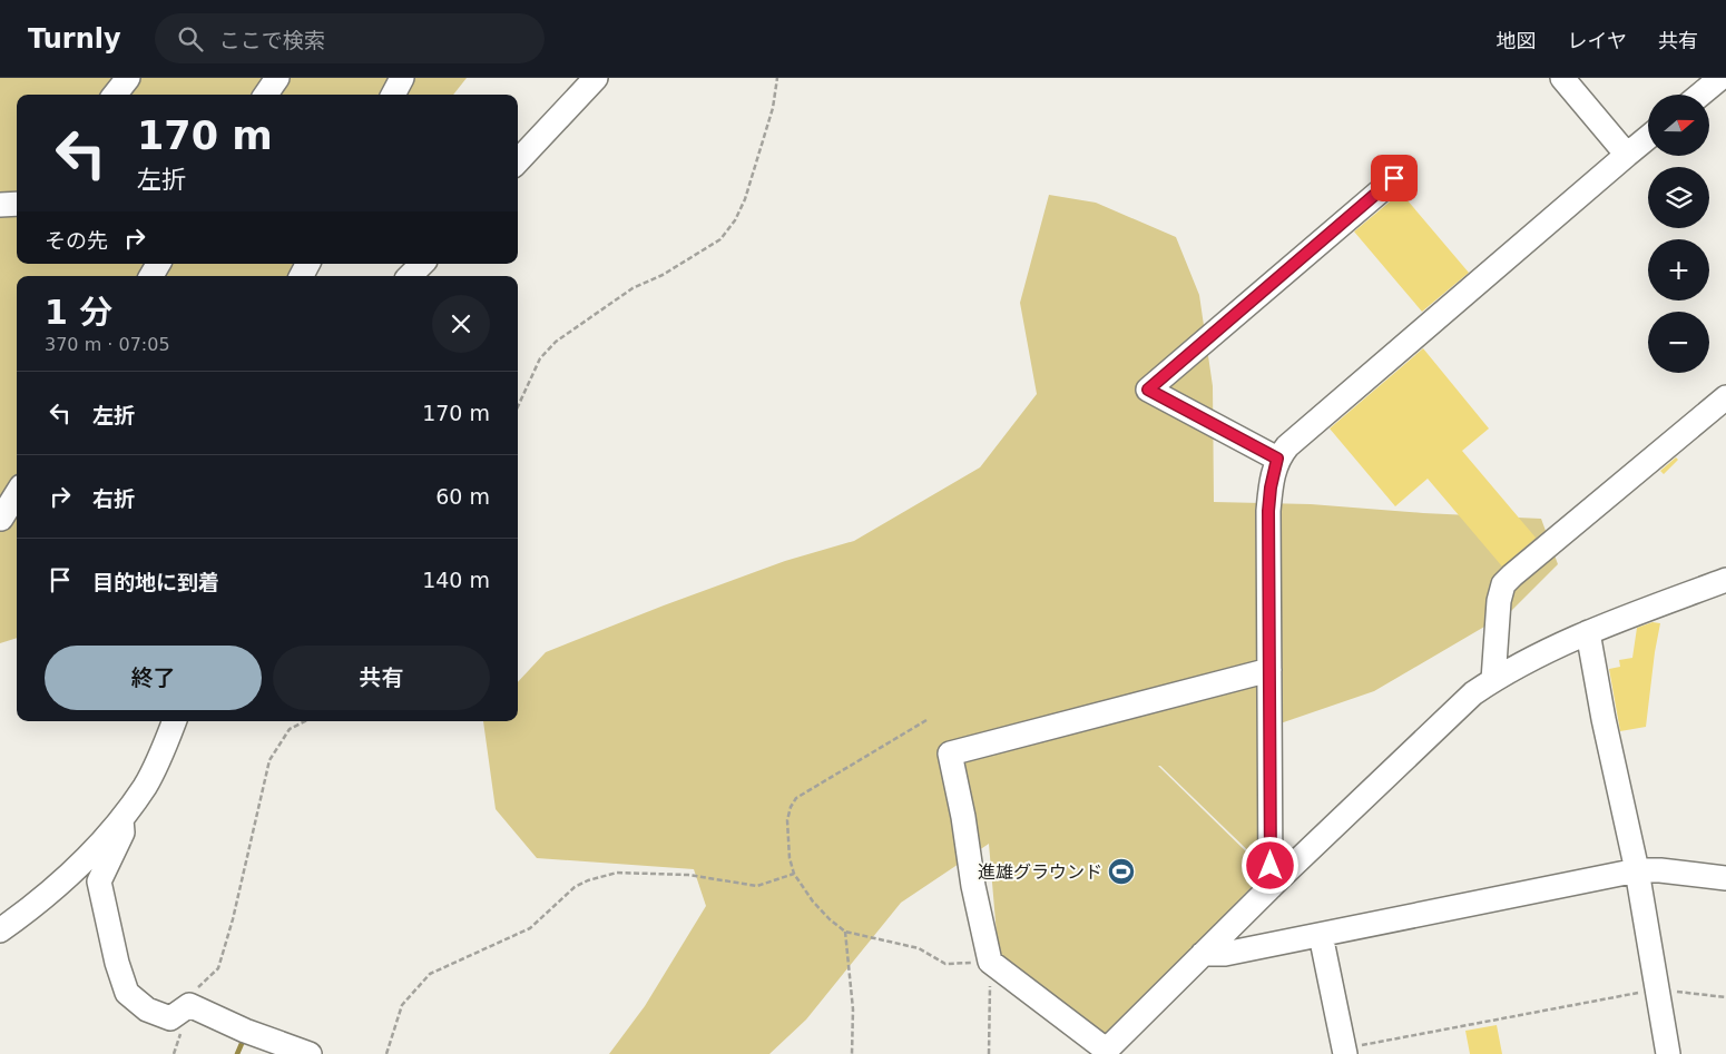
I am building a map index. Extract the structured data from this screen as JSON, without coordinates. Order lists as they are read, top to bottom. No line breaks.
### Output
{"places":{"sports":["進雄グラウンド"]},"north":"right","page":{"header":"Turnly","search":"ここで検索","nav":["地図","レイヤ","共有"],"map_buttons":["+","−"],"turn":["170 m","左折"],"then":"その先","heading":["1 分","370 m · 07:05"],"list":[{"name":"左折","value":"170 m"},{"name":"右折","value":"60 m"},{"name":"目的地に到着","value":"140 m"}],"buttons":["終了","共有"]}}
